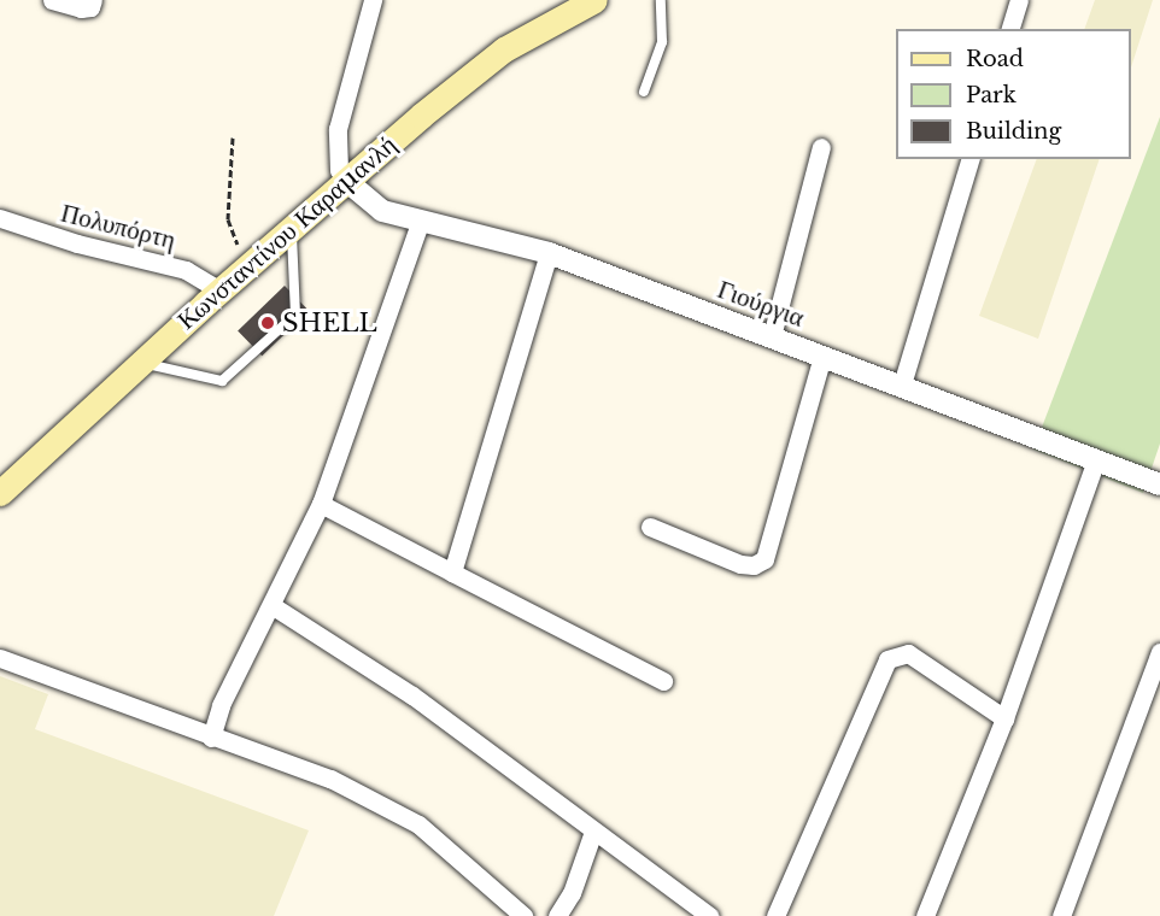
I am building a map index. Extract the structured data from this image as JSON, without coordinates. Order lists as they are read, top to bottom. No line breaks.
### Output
{"streets":{"main road":["Κωνσταντίνου Καραμανλή"],"street":["Πολυπόρτη","Γιούργια"]},"crossings":[["Πολυπόρτη","Κωνσταντίνου Καραμανλή"],["Κωνσταντίνου Καραμανλή","Γιούργια"]],"places":["SHELL"],"legend":["Road","Park","Building"]}
